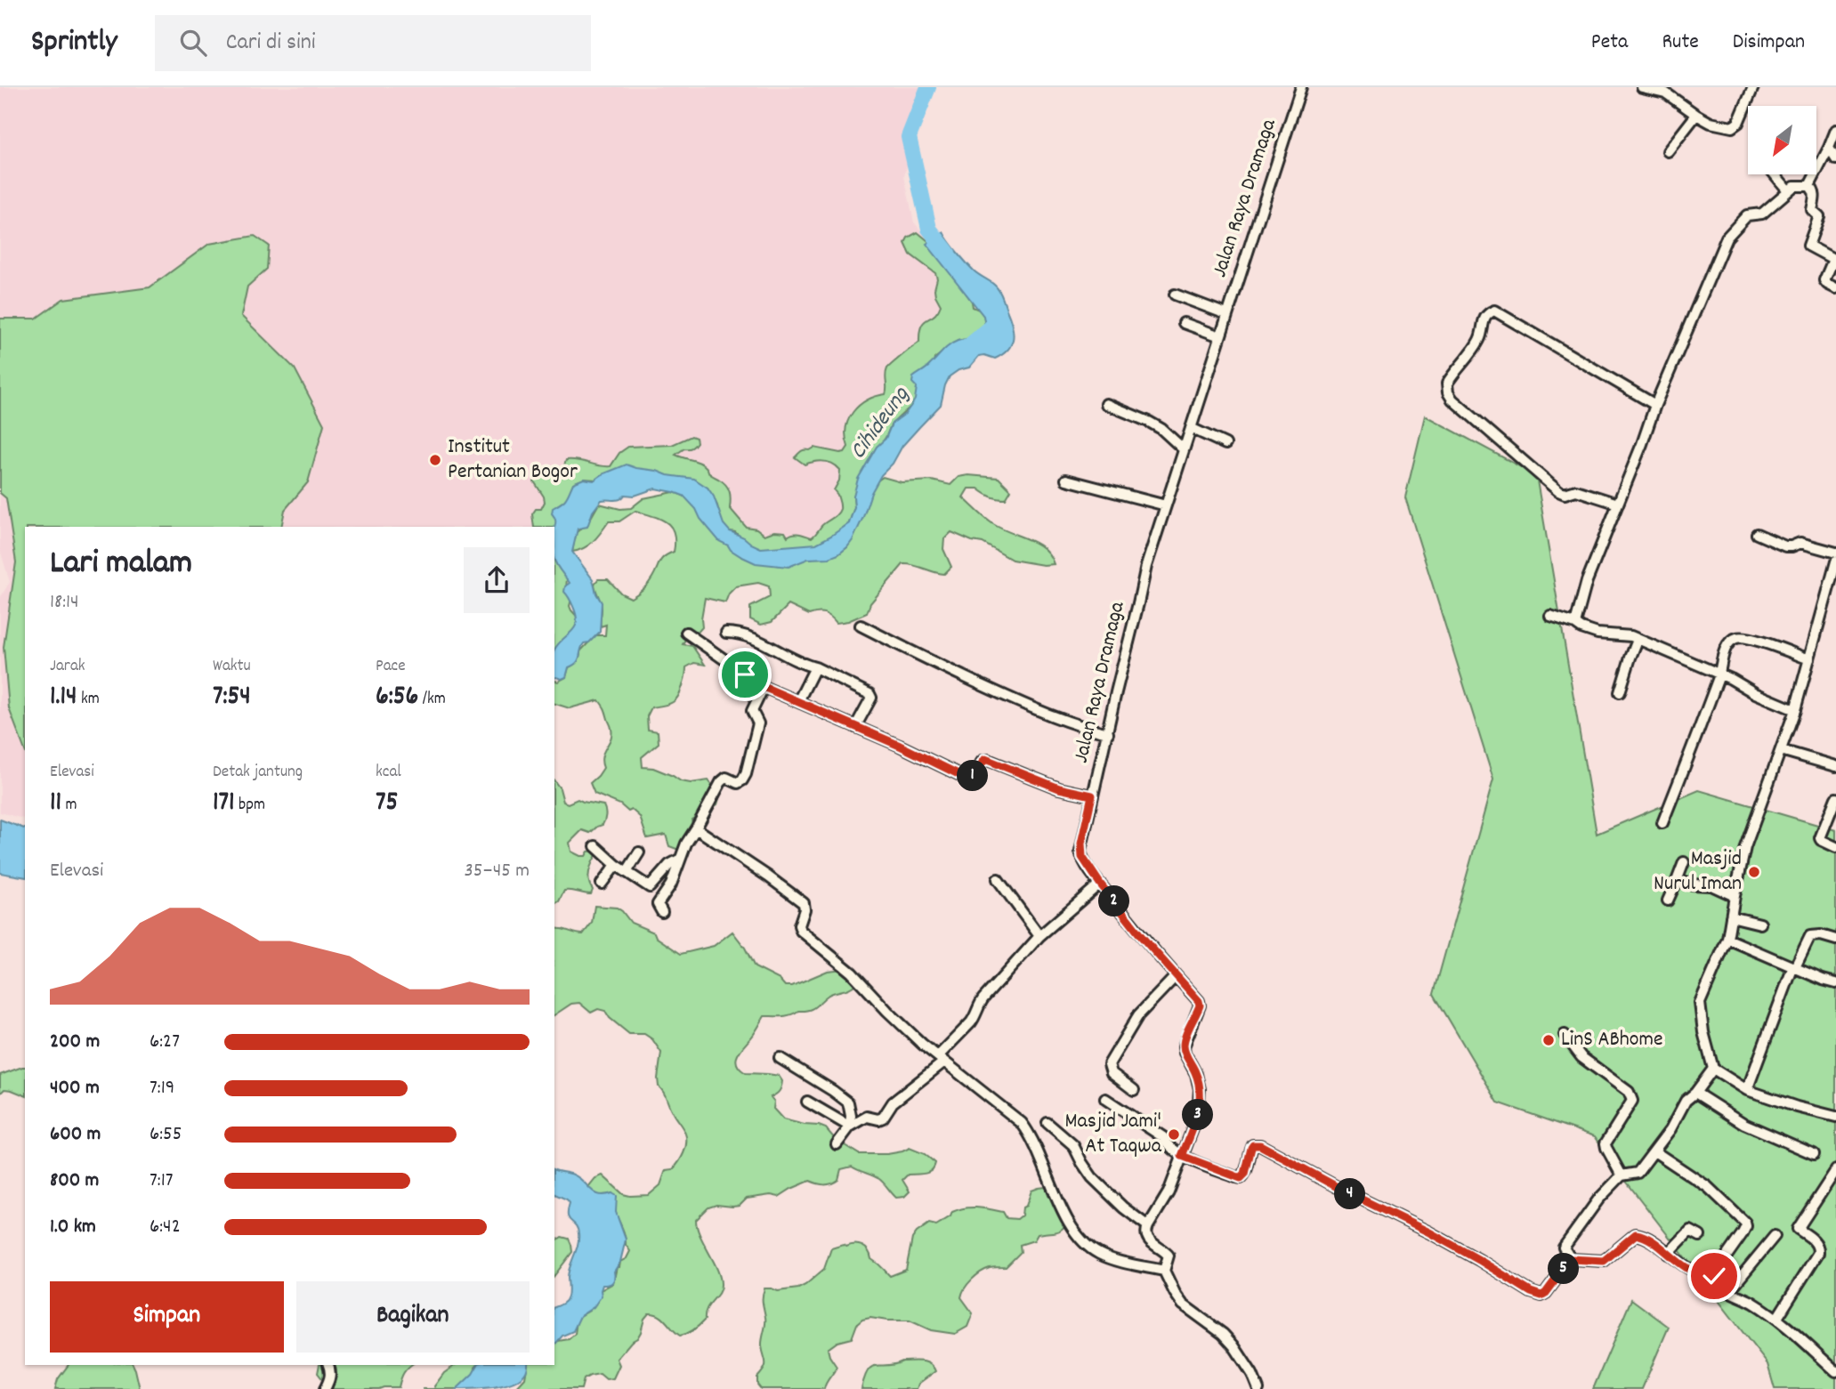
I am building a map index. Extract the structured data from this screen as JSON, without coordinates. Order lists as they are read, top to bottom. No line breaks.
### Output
{"streets":{"street":["Jalan Raya Dramaga"]},"water":["Cihideung"],"places":["Institut Pertanian Bogor","Masjid Nurul Iman","LinS ABhome","Masjid Jami' At Taqwa"],"north":"bottom left","page":{"header":"Sprintly","search":"Cari di sini","nav":["Peta","Rute","Disimpan"],"heading":["Lari malam","18:14"],"stats":[["Jarak","1.14 km"],["Waktu","7:54"],["Pace","6:56 /km"],["Elevasi","11 m"],["Detak jantung","171 bpm"],["kcal","75"]],"pins":["1","2","3","4","5"],"chart":["Elevasi","35–45 m"],"list":[{"name":"200 m","note":"6:27"},{"name":"400 m","note":"7:19"},{"name":"600 m","note":"6:55"},{"name":"800 m","note":"7:17"},{"name":"1.0 km","note":"6:42"}],"buttons":["Simpan","Bagikan"]}}
